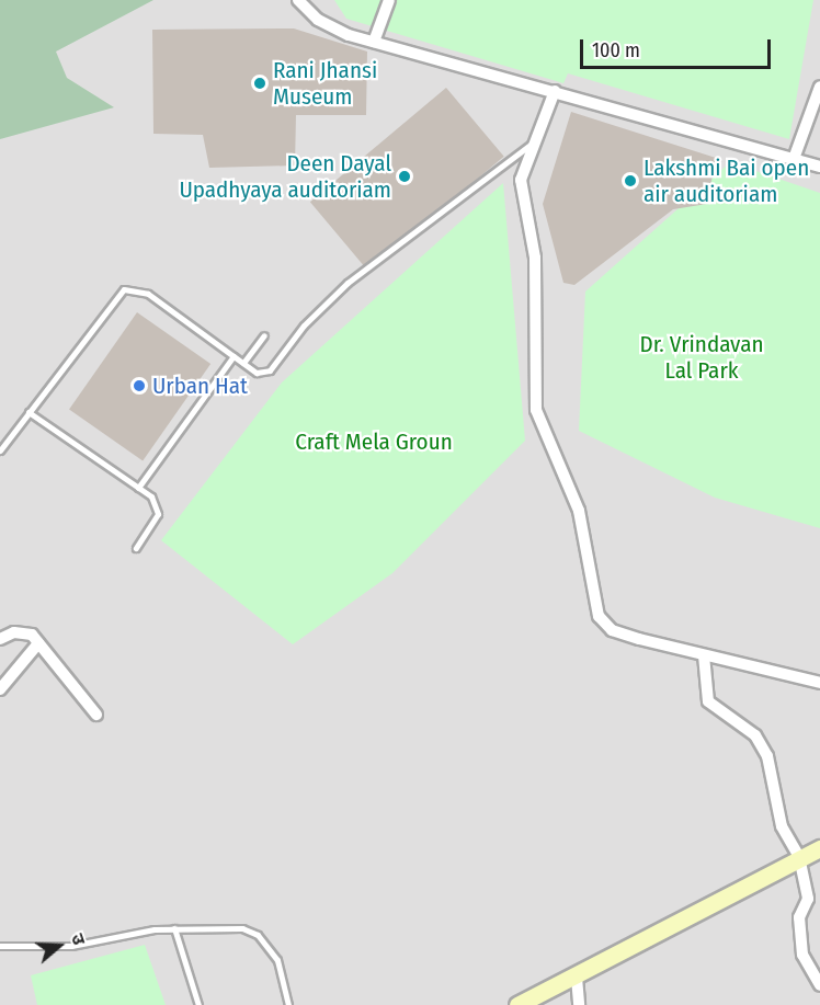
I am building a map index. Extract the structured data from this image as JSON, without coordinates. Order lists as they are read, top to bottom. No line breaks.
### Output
{"parks":["Dr. Vrindavan Lal Park","Craft Mela Groun"],"places":["Rani Jhansi Museum","Deen Dayal Upadhyaya auditoriam","Lakshmi Bai open air auditoriam","Urban Hat"],"scale_bar":"100 m","north":"right"}
